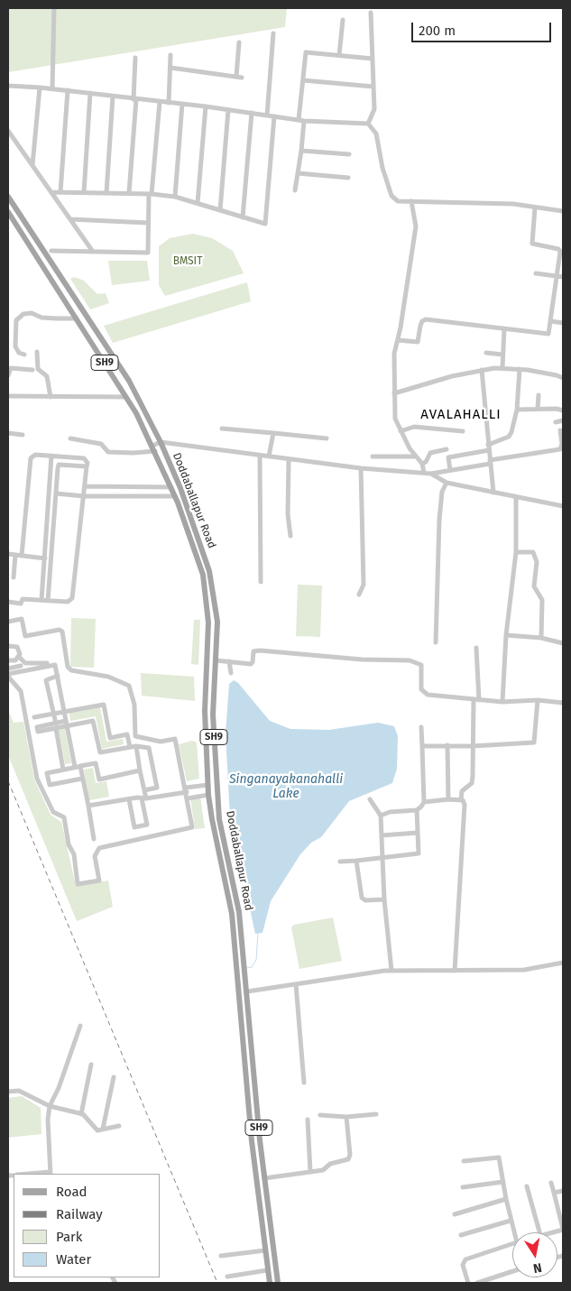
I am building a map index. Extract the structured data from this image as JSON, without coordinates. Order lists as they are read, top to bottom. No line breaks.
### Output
{"streets":{"main road":["SH9","Doddaballapur Road"]},"districts":["AVALAHALLI"],"water":["Singanayakanahalli Lake"],"parks":["BMSIT"],"legend":["Road","Railway","Park","Water"],"scale_bar":"200 m","north":"bottom"}
